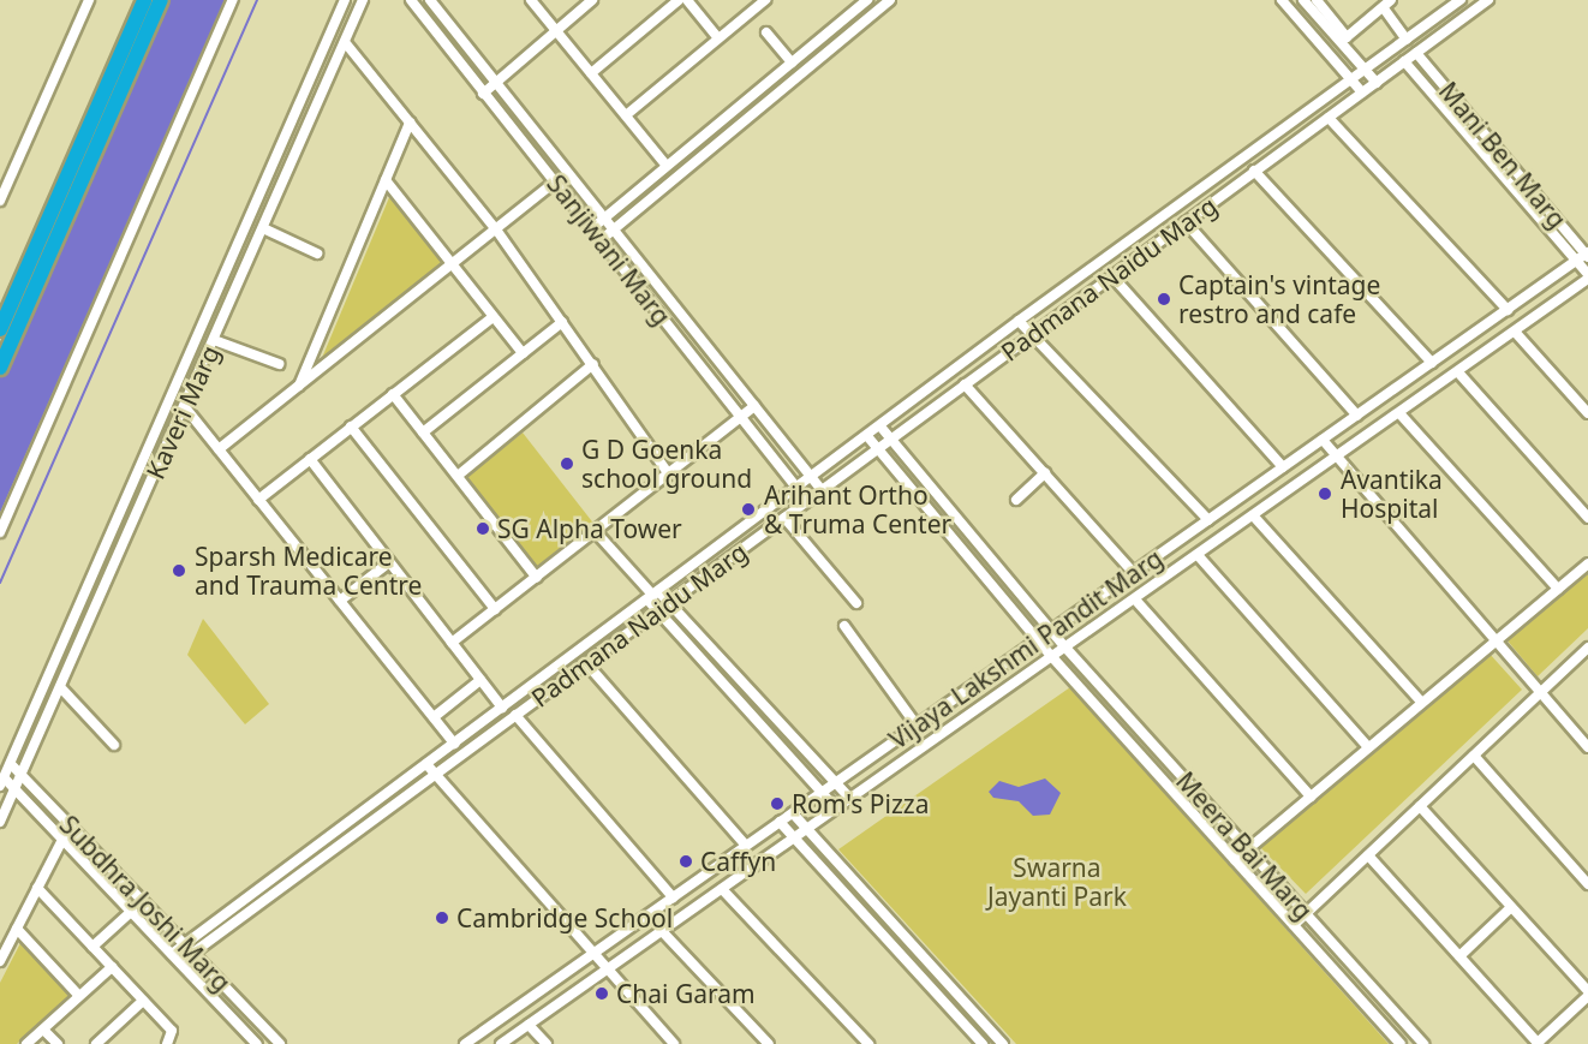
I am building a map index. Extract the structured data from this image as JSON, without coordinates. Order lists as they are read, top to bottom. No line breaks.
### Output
{"streets":{"street":["Mani Ben Marg","Sanjiwani Marg","Padmana Naidu Marg","Kaveri Marg","Vijaya Lakshmi Pandit Marg","Meera Bai Marg","Subdhra Joshi Marg"]},"crossings":[["Mani Ben Marg","Padmana Naidu Marg"],["Mani Ben Marg","Vijaya Lakshmi Pandit Marg"],["Sanjiwani Marg","Padmana Naidu Marg"],["Padmana Naidu Marg","Meera Bai Marg"],["Padmana Naidu Marg","Subdhra Joshi Marg"],["Kaveri Marg","Subdhra Joshi Marg"],["Vijaya Lakshmi Pandit Marg","Meera Bai Marg"]],"parks":["Swarna Jayanti Park"],"places":["Captain's vintage restro and cafe","G D Goenka school ground","Avantika Hospital","Arihant Ortho & Truma Center","SG Alpha Tower","Sparsh Medicare and Trauma Centre","Rom's Pizza","Caffyn","Cambridge School","Chai Garam"]}
